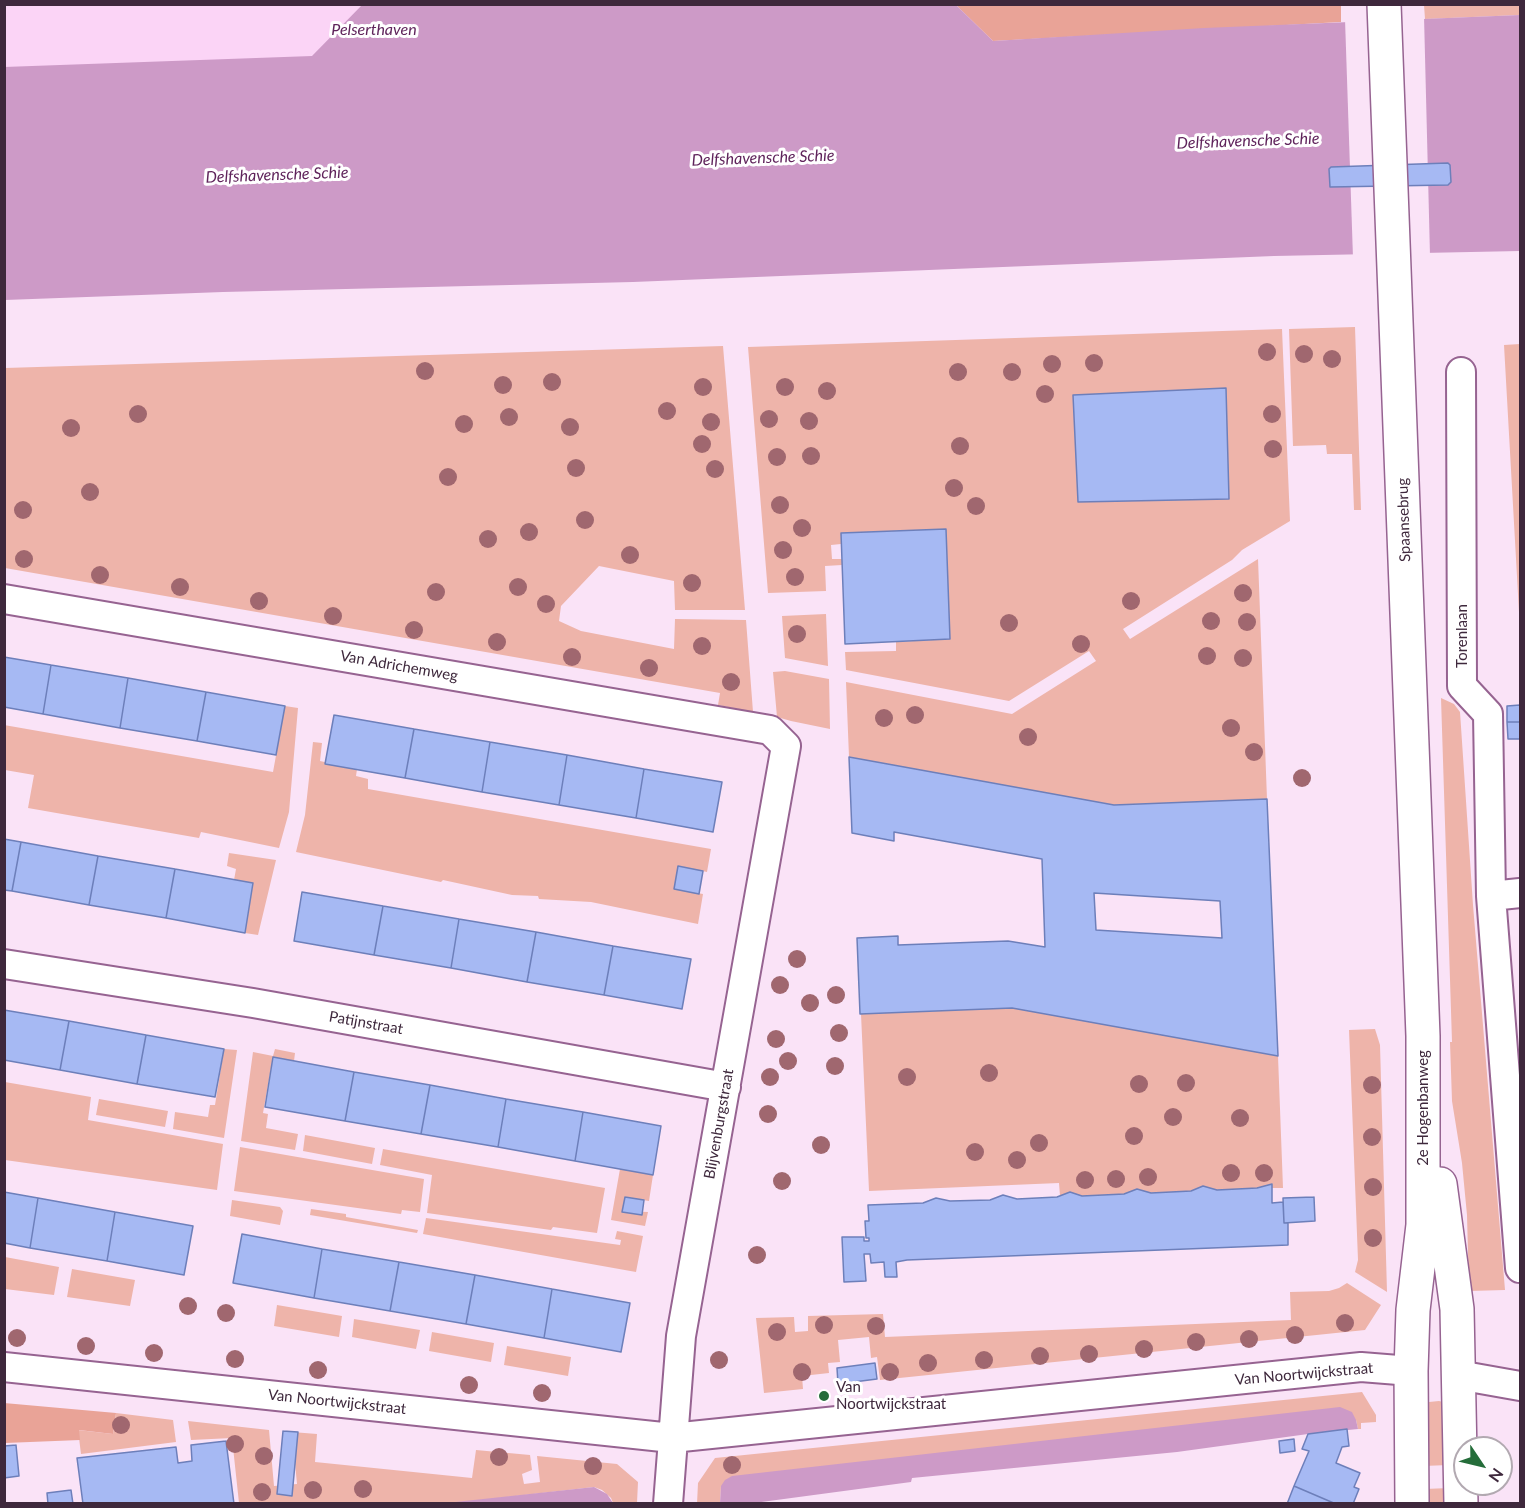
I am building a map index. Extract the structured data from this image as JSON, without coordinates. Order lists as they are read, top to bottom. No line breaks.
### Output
{"streets":{"street":["Spaansebrug","Torenlaan","Van Adrichemweg","Patijnstraat","2e Hogenbanweg","Blijvenburgstraat","Van Noortwijckstraat"]},"crossings":[["Spaansebrug","2e Hogenbanweg"],["Van Adrichemweg","Blijvenburgstraat"],["Patijnstraat","Blijvenburgstraat"],["2e Hogenbanweg","Van Noortwijckstraat"],["Blijvenburgstraat","Van Noortwijckstraat"]],"water":["Pelserthaven","Delfshavensche Schie"],"places":["Van Noortwijckstraat"],"north":"bottom right"}
